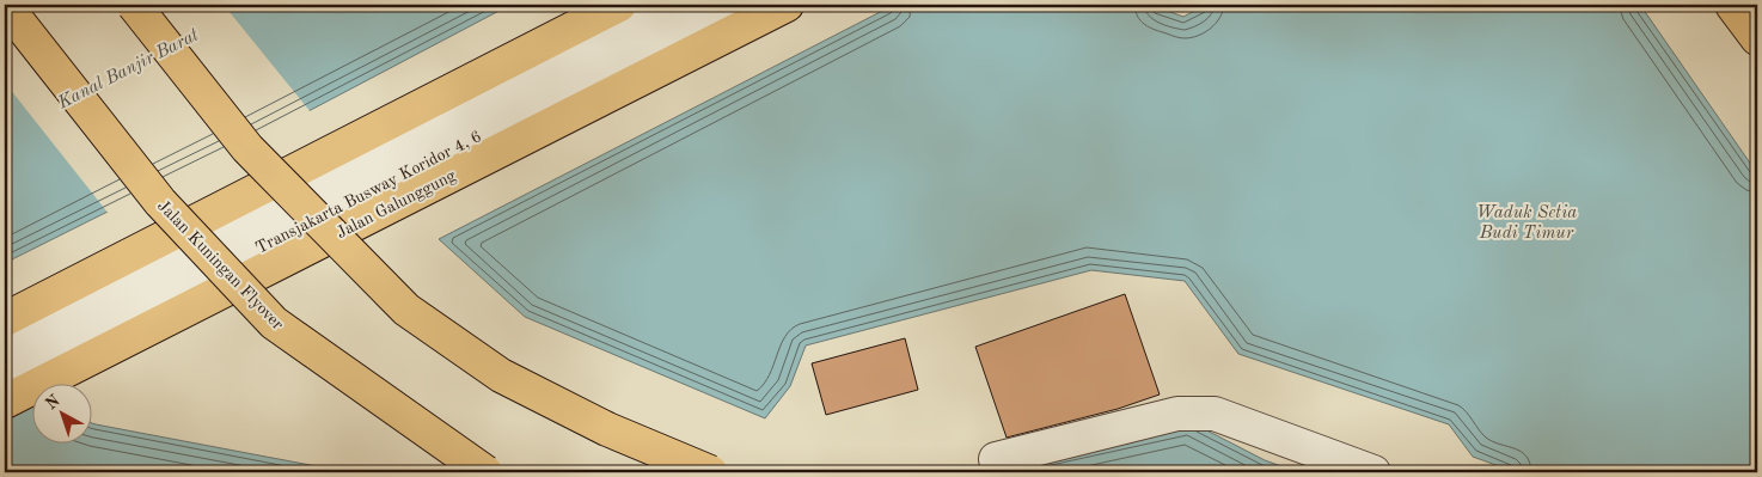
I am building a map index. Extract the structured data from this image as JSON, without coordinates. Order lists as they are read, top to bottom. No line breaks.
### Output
{"streets":{"main road":["Jalan Galunggung","Jalan Kuningan Flyover"],"lane":["Transjakarta Busway Koridor 4, 6"]},"crossings":[["Transjakarta Busway Koridor 4, 6","Jalan Galunggung"]],"water":["Kanal Banjir Barat","Waduk Setia Budi Timur"],"north":"top left"}
